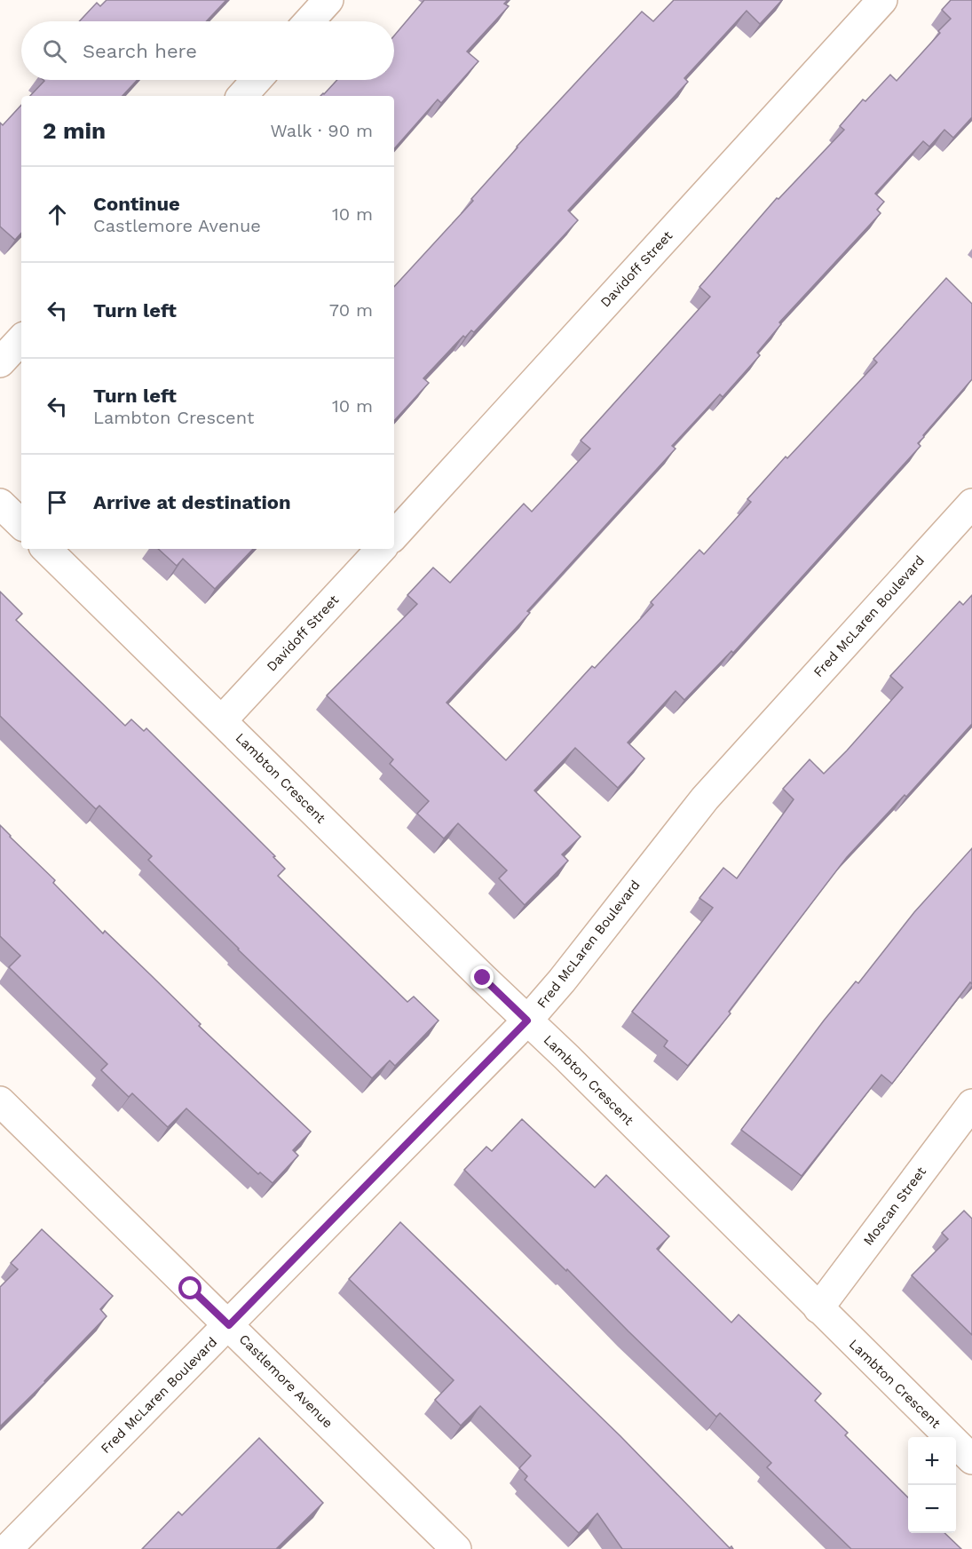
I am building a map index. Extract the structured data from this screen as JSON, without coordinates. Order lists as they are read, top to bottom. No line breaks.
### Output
{"streets":{"street":["Davidoff Street","Fred McLaren Boulevard","Lambton Crescent","Moscan Street","Castlemore Avenue"]},"crossings":[["Davidoff Street","Lambton Crescent"],["Fred McLaren Boulevard","Lambton Crescent"],["Fred McLaren Boulevard","Castlemore Avenue"],["Lambton Crescent","Moscan Street"]],"page":{"search":"Search here","heading":["2 min","Walk · 90 m"],"list":[["Continue","Castlemore Avenue","10 m"],["Turn left","70 m"],["Turn left","Lambton Crescent","10 m"],"Arrive at destination"],"map_buttons":["+","−"]}}
